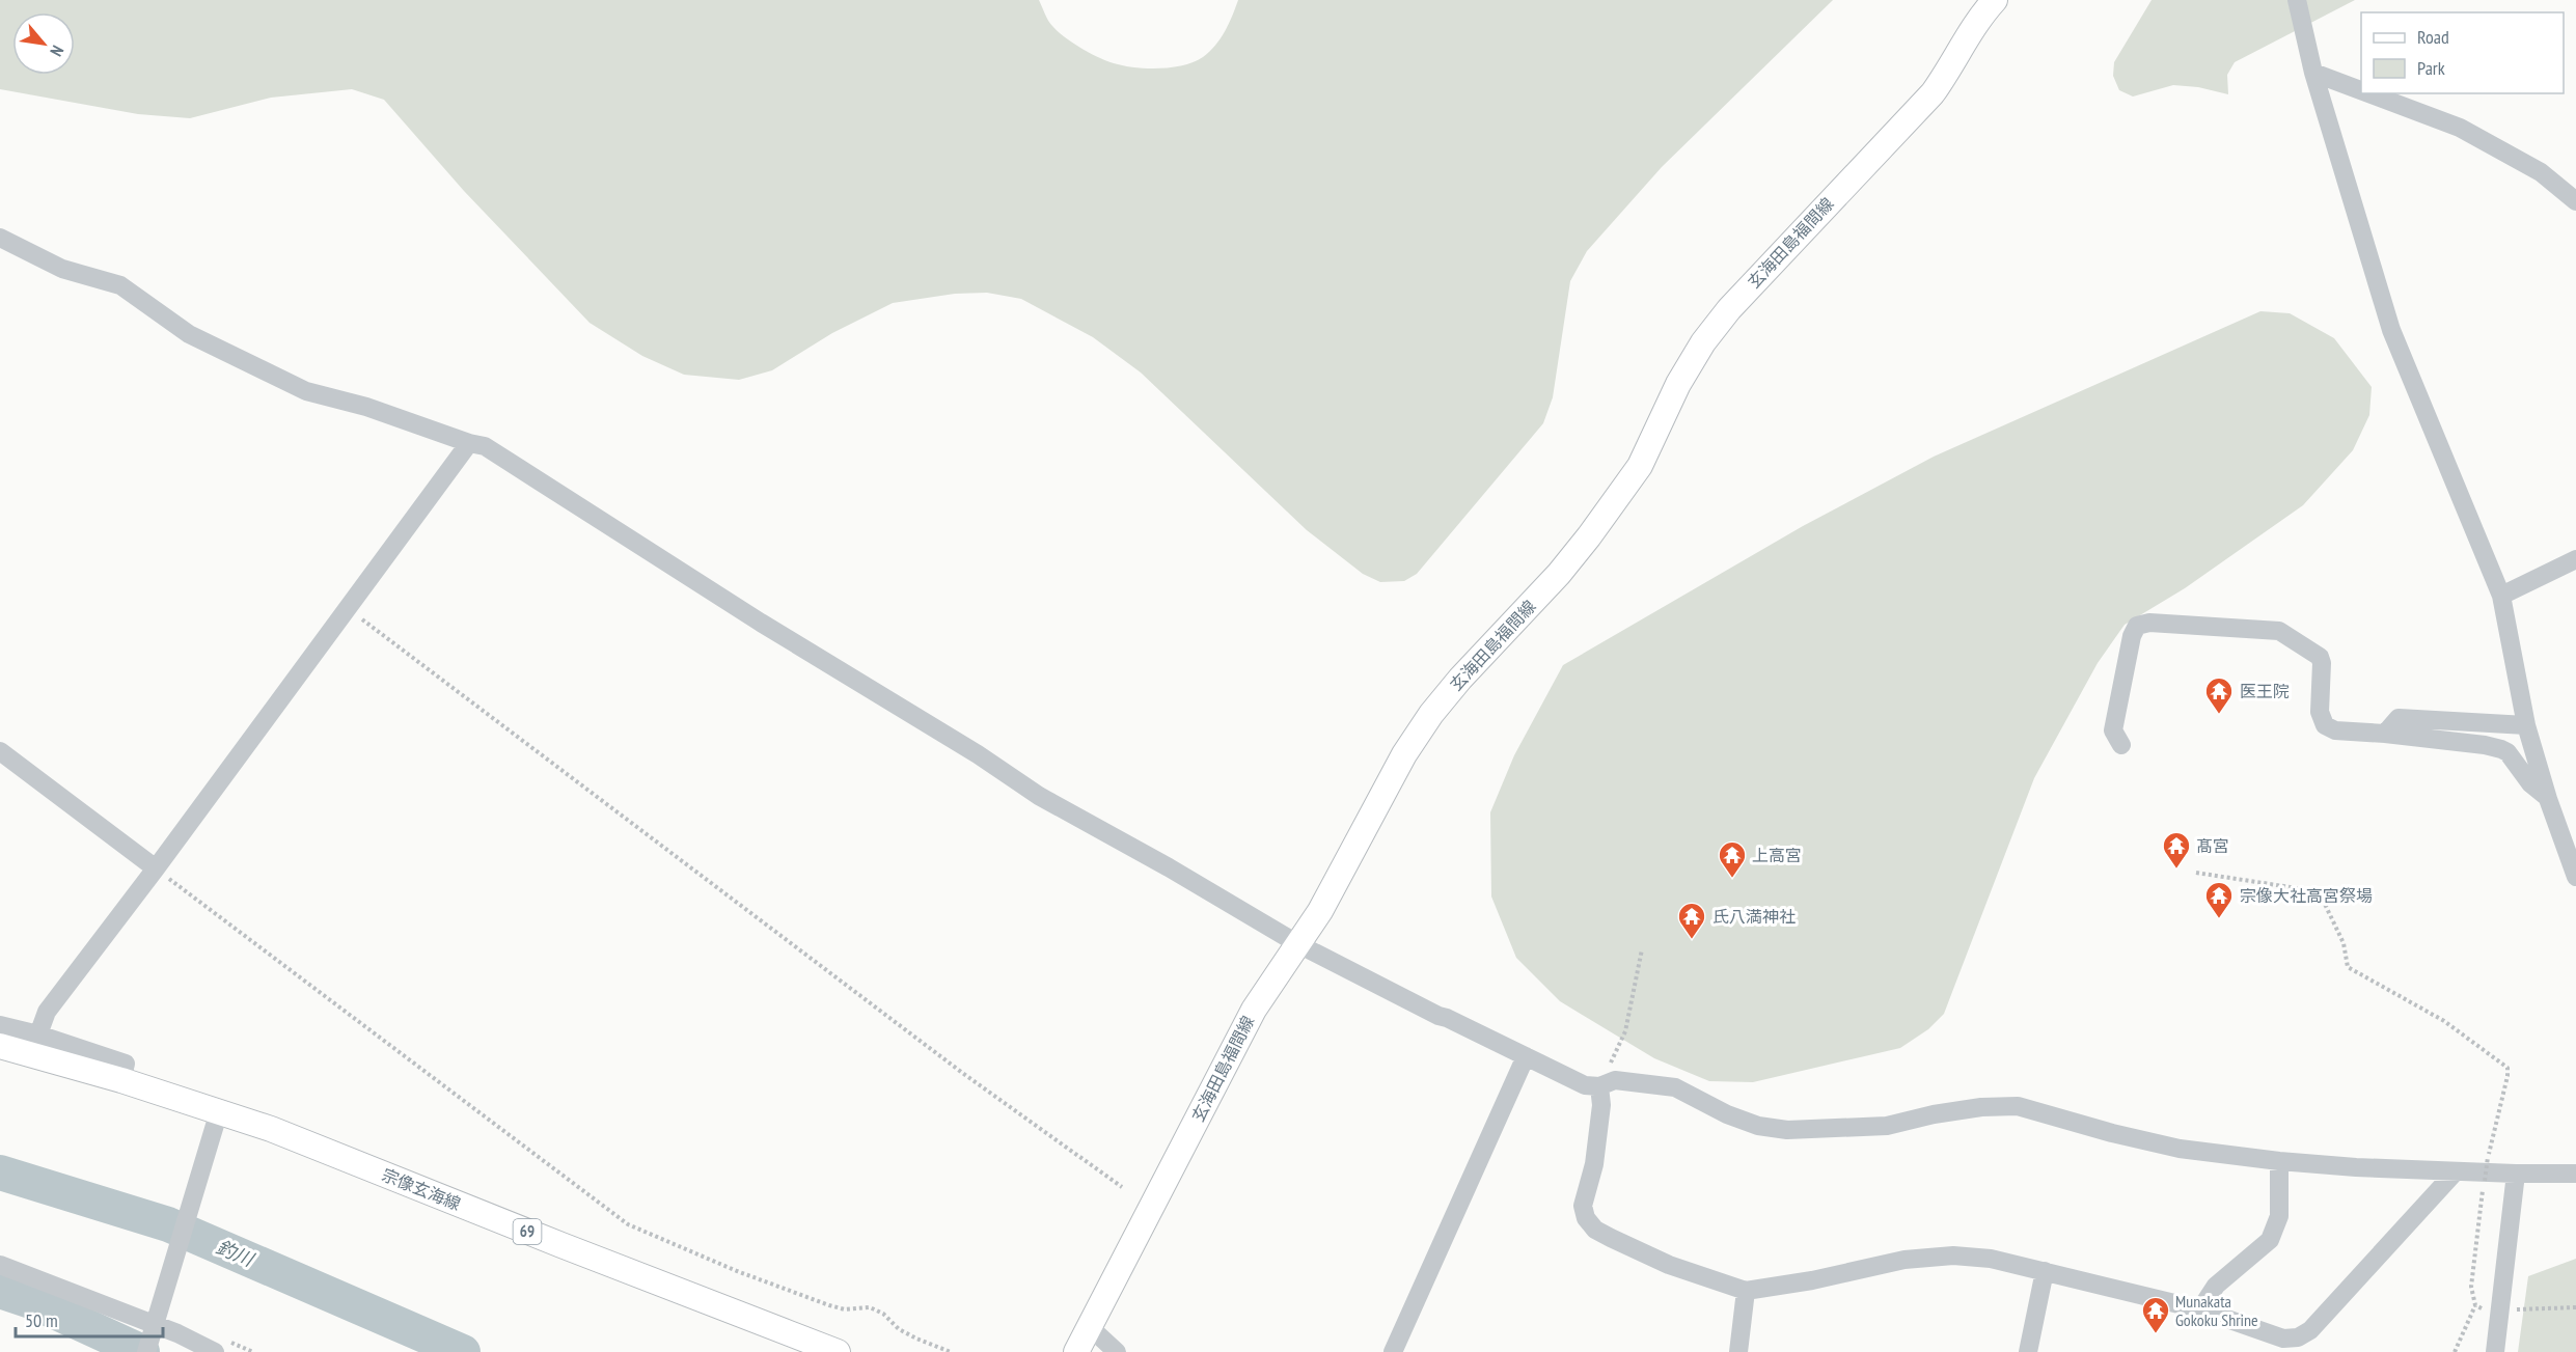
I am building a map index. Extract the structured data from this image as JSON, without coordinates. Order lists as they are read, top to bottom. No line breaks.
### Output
{"streets":{"main road":["玄海田島福間線","宗像玄海線","69"]},"water":["釣川"],"places":{"temple":["医王院","髙宮","上高宮","宗像大社高宮祭場","氏八満神社","Munakata Gokoku Shrine"]},"legend":["Road","Park"],"scale_bar":"50 m","north":"bottom right"}
